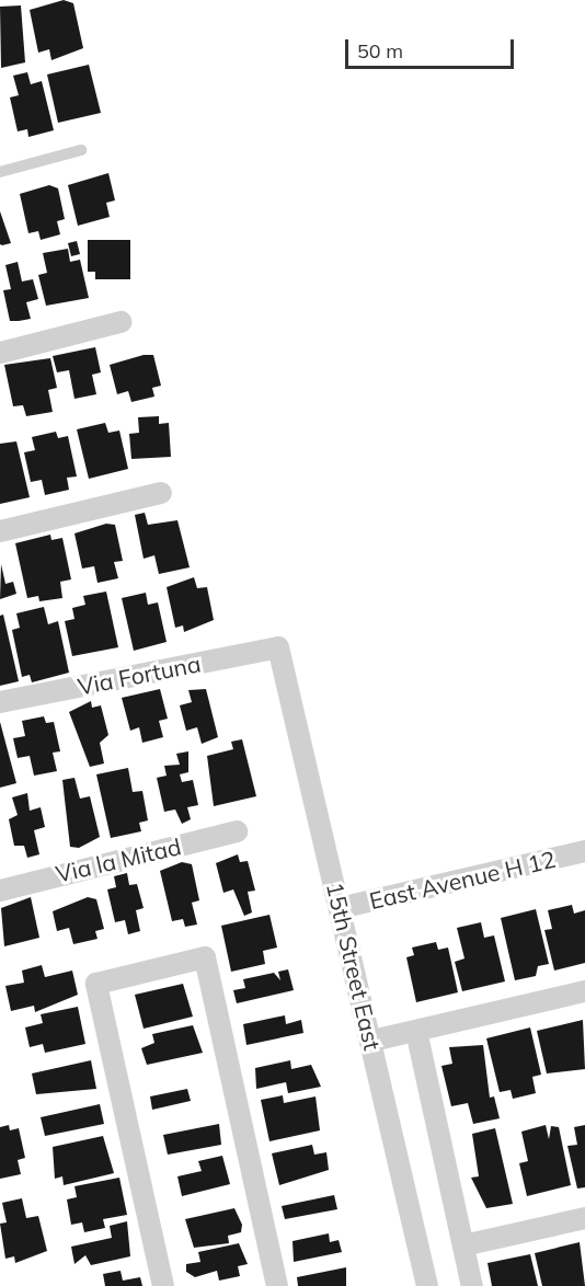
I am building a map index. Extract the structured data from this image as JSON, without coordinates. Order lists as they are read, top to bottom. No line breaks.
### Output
{"streets":{"street":["Via Fortuna","Via la Mitad","East Avenue H 12","15th Street East"]},"crossings":[["Via Fortuna","15th Street East"],["East Avenue H 12","15th Street East"]],"scale_bar":"50 m"}
